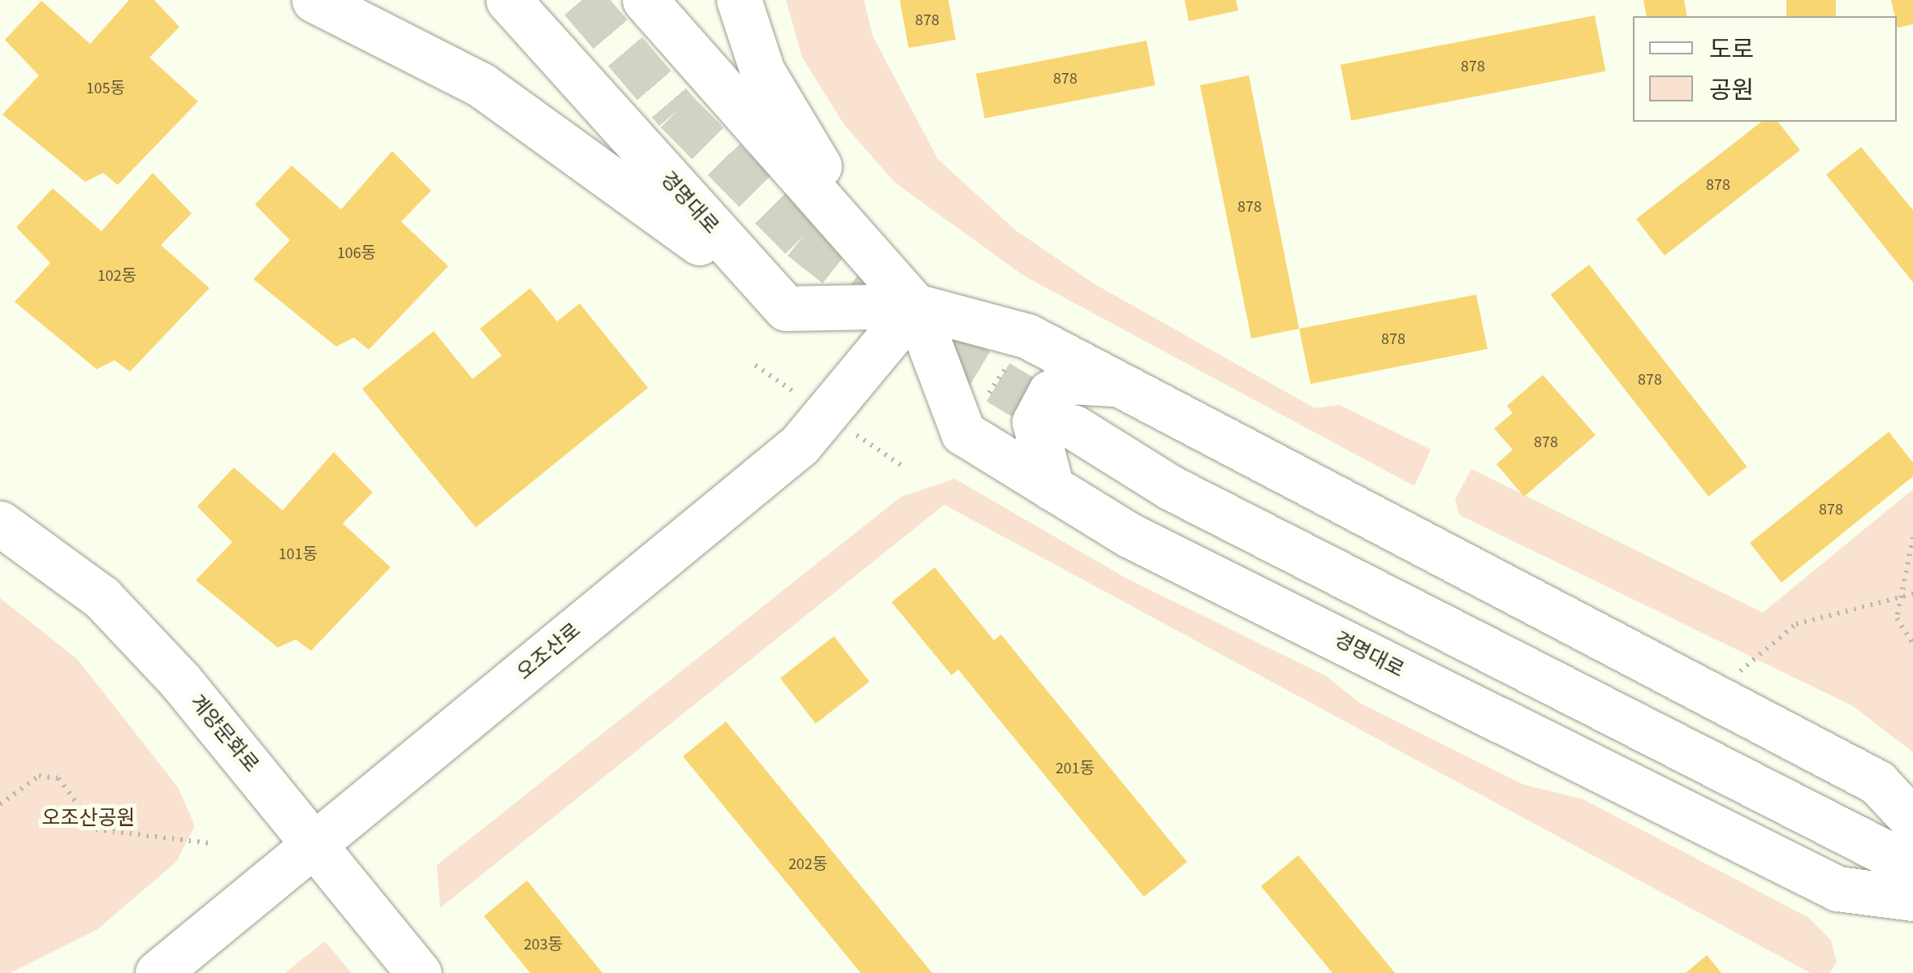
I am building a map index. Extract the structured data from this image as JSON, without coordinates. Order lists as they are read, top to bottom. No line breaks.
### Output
{"streets":{"street":["경명대로","오조산로","계양문화로"]},"crossings":[["오조산로","계양문화로"]],"parks":["오조산공원"],"house_numbers":["878","878","878","105동","878","878","106동","102동","878","878","878","878","101동","201동","202동","203동"],"legend":["도로","공원"]}
